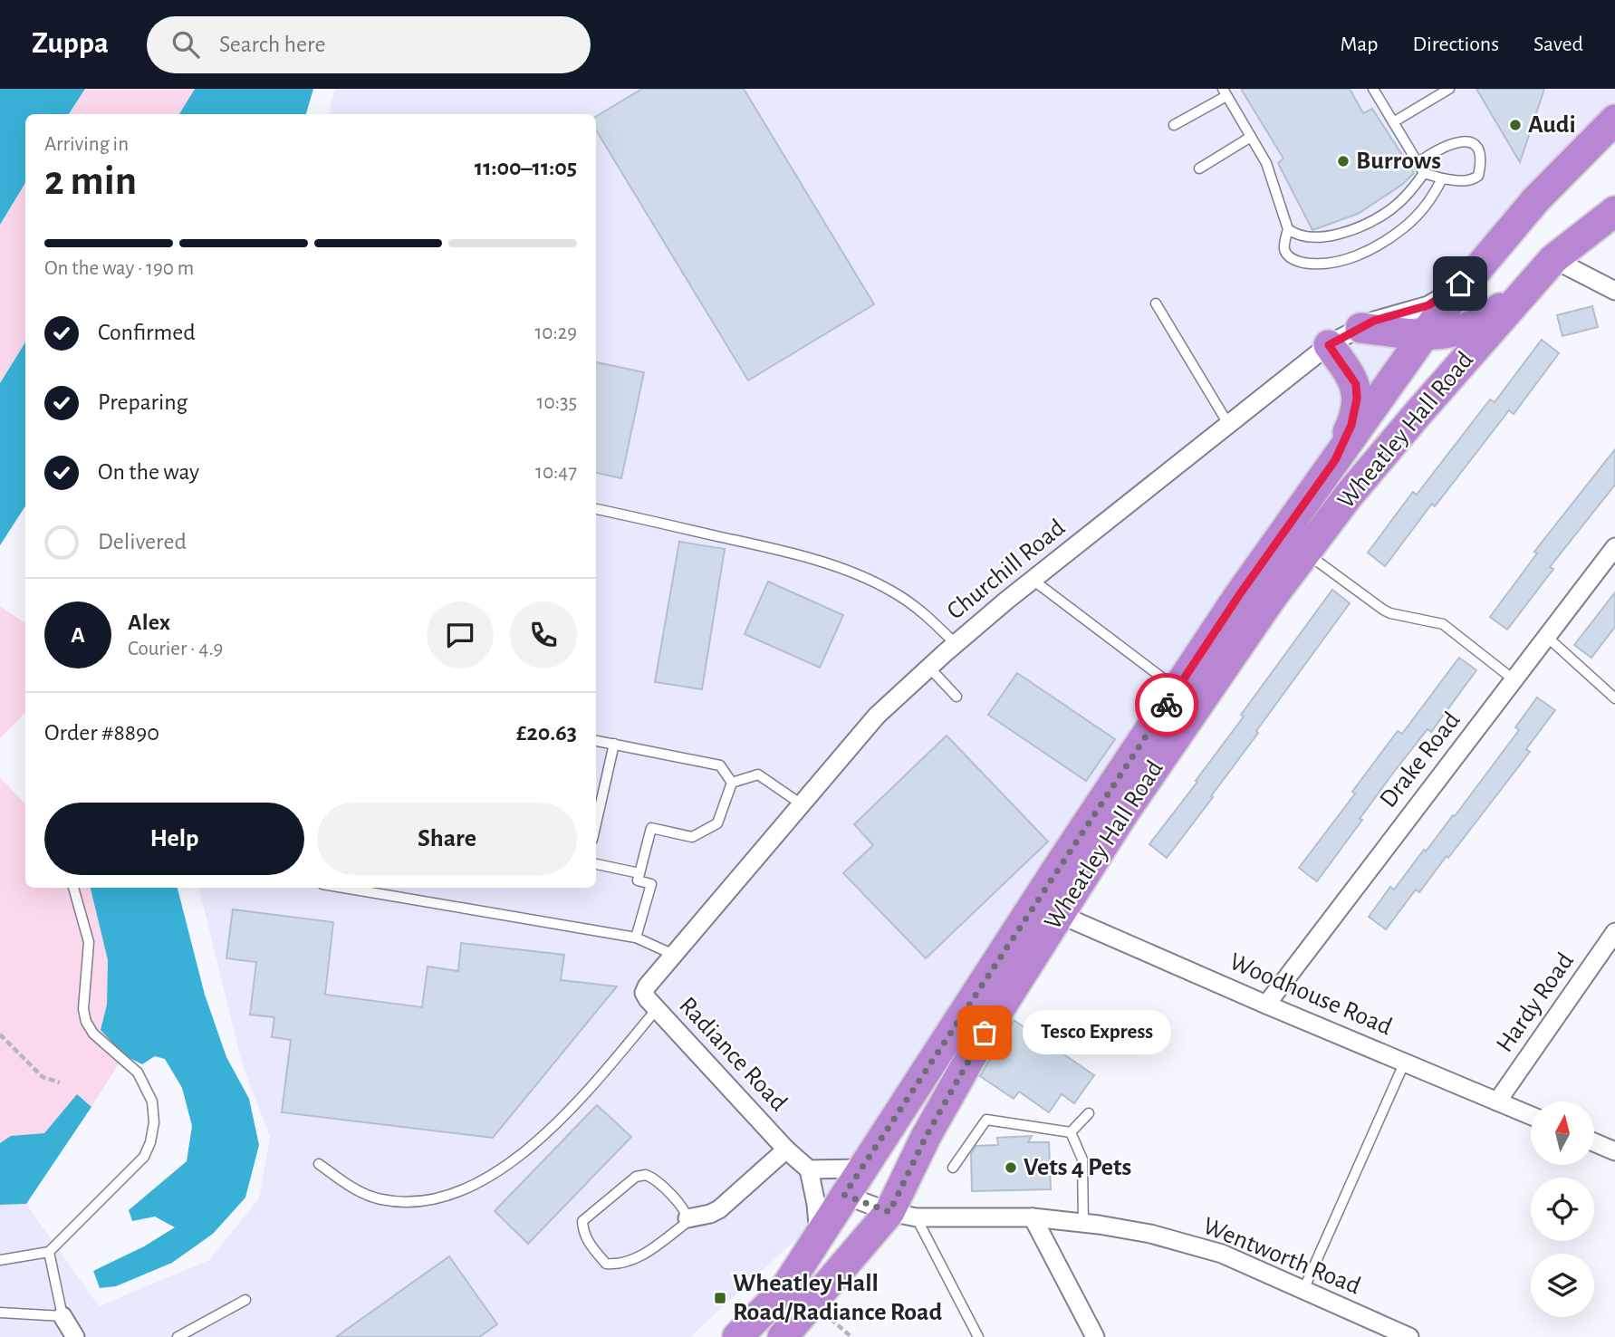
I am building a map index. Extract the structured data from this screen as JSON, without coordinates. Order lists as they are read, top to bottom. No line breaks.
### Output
{"streets":{"highway":["Wheatley Hall Road"],"street":["Churchill Road","Drake Road","Woodhouse Road","Hardy Road","Radiance Road","Wentworth Road"]},"crossings":[["Wheatley Hall Road","Churchill Road"],["Wheatley Hall Road","Woodhouse Road"],["Wheatley Hall Road","Wentworth Road"],["Churchill Road","Radiance Road"],["Drake Road","Woodhouse Road"],["Woodhouse Road","Hardy Road"]],"places":{"other":["Audi","Burrows","Tesco Express","Vets 4 Pets"],"transit":["Wheatley Hall Road/Radiance Road"]},"north":"top","page":{"header":"Zuppa","search":"Search here","nav":["Map","Directions","Saved"],"heading":["2 min","Arriving in","11:00–11:05"],"panel":["Alex","Courier · 4.9","Order #8890","£20.63"],"bar":"On the way · 190 m","list":[["Confirmed","10:29"],["Preparing","10:35"],["On the way","10:47"],"Delivered"],"round":"A","buttons":["Help","Share"],"bubble":"Tesco Express"}}
